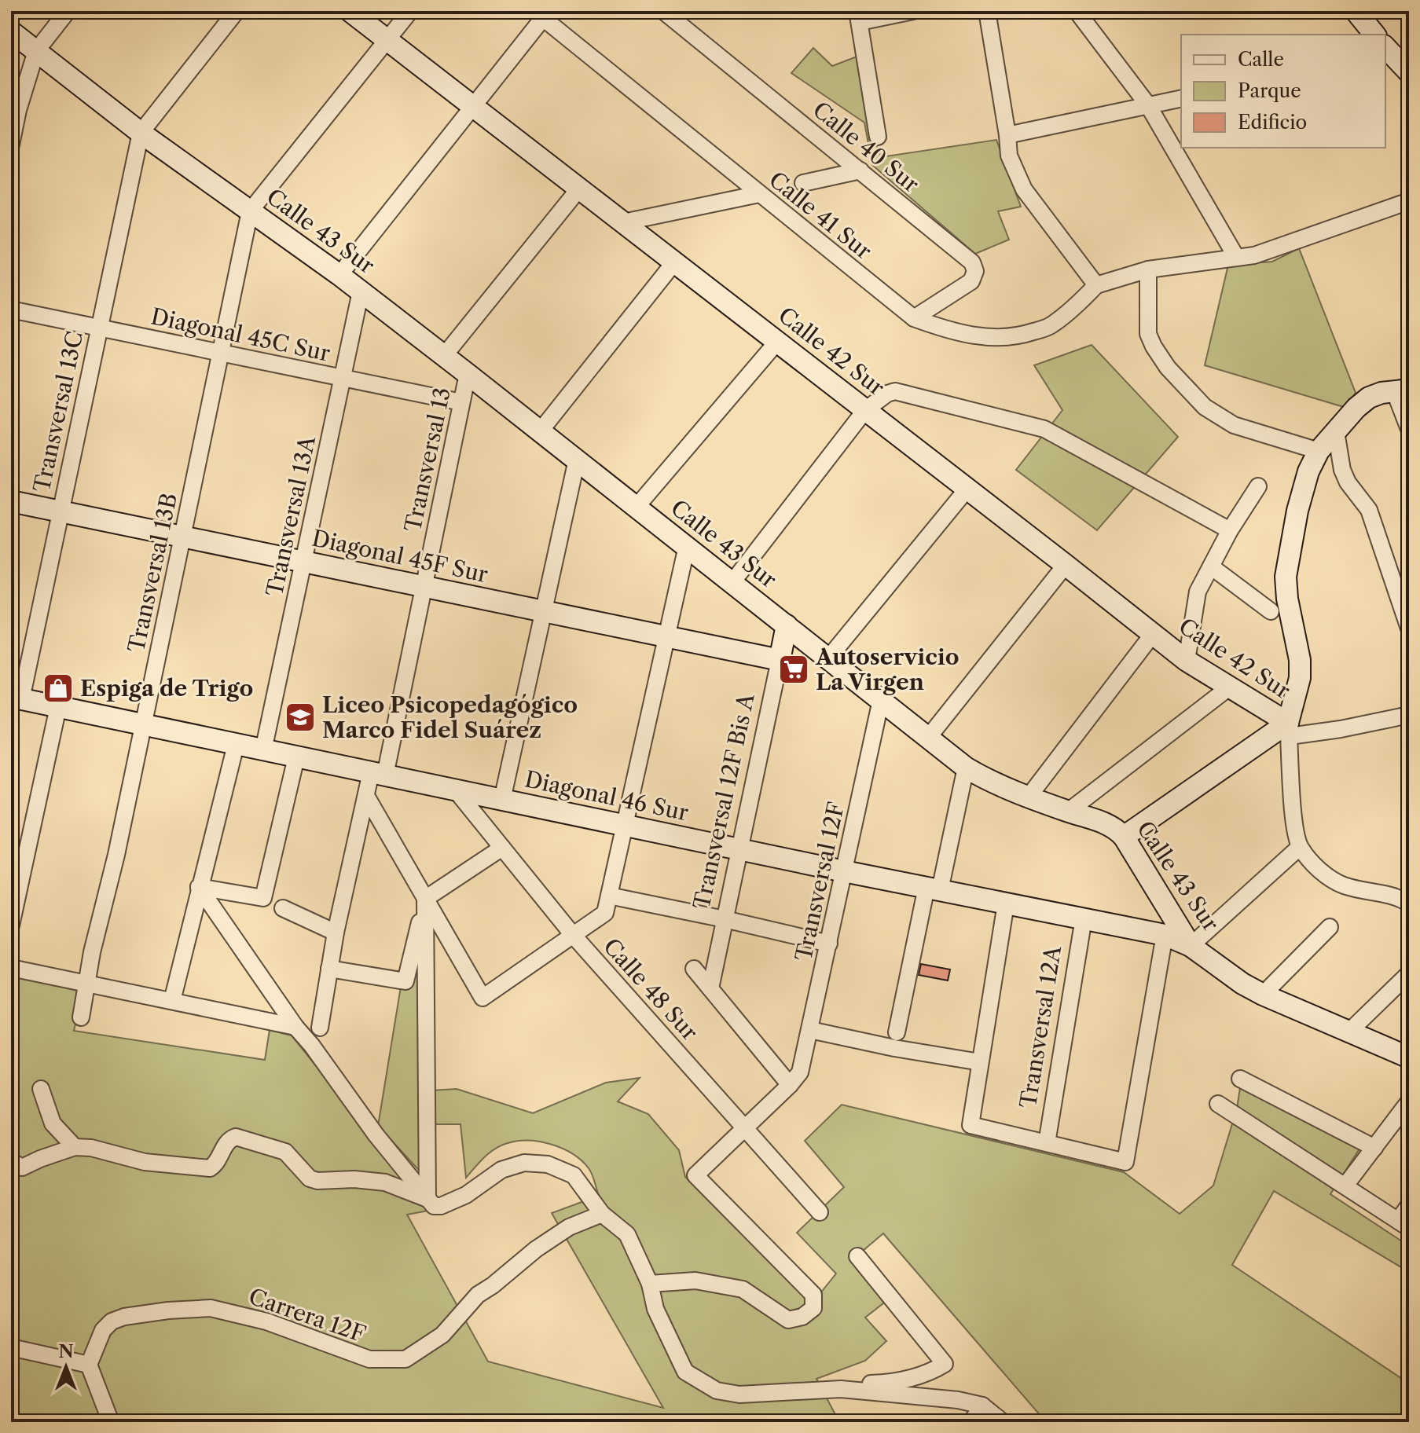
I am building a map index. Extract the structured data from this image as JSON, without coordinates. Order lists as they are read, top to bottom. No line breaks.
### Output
{"streets":{"street":["Calle 40 Sur","Calle 41 Sur","Calle 43 Sur","Diagonal 45C Sur","Calle 42 Sur","Transversal 13C","Transversal 13","Transversal 13A","Diagonal 45F Sur","Transversal 13B","Diagonal 46 Sur","Transversal 12F Bis A","Transversal 12F","Calle 48 Sur","Transversal 12A","Carrera 12F"]},"crossings":[["Calle 40 Sur","Calle 41 Sur"],["Calle 41 Sur","Calle 42 Sur"],["Calle 43 Sur","Transversal 13C"],["Calle 43 Sur","Transversal 13"],["Calle 43 Sur","Transversal 13A"],["Calle 43 Sur","Transversal 13B"],["Calle 43 Sur","Diagonal 46 Sur"],["Calle 43 Sur","Transversal 12F Bis A"],["Calle 43 Sur","Transversal 12F"],["Diagonal 45C Sur","Transversal 13C"],["Diagonal 45C Sur","Transversal 13"],["Diagonal 45C Sur","Transversal 13A"],["Diagonal 45C Sur","Transversal 13B"],["Calle 42 Sur","Transversal 13"],["Transversal 13C","Diagonal 45F Sur"],["Transversal 13C","Diagonal 46 Sur"],["Transversal 13","Diagonal 45F Sur"],["Transversal 13","Diagonal 46 Sur"],["Transversal 13A","Diagonal 45F Sur"],["Transversal 13A","Diagonal 46 Sur"],["Diagonal 45F Sur","Transversal 13B"],["Diagonal 45F Sur","Transversal 12F Bis A"],["Transversal 13B","Diagonal 46 Sur"],["Diagonal 46 Sur","Transversal 12F Bis A"],["Diagonal 46 Sur","Transversal 12F"],["Diagonal 46 Sur","Calle 48 Sur"],["Diagonal 46 Sur","Transversal 12A"]],"places":{"supermarket":["Autoservicio La Virgen"],"shop":["Espiga de Trigo"],"school or university":["Liceo Psicopedagógico Marco Fidel Suárez"]},"legend":["Calle","Parque","Edificio"],"north":"top"}
